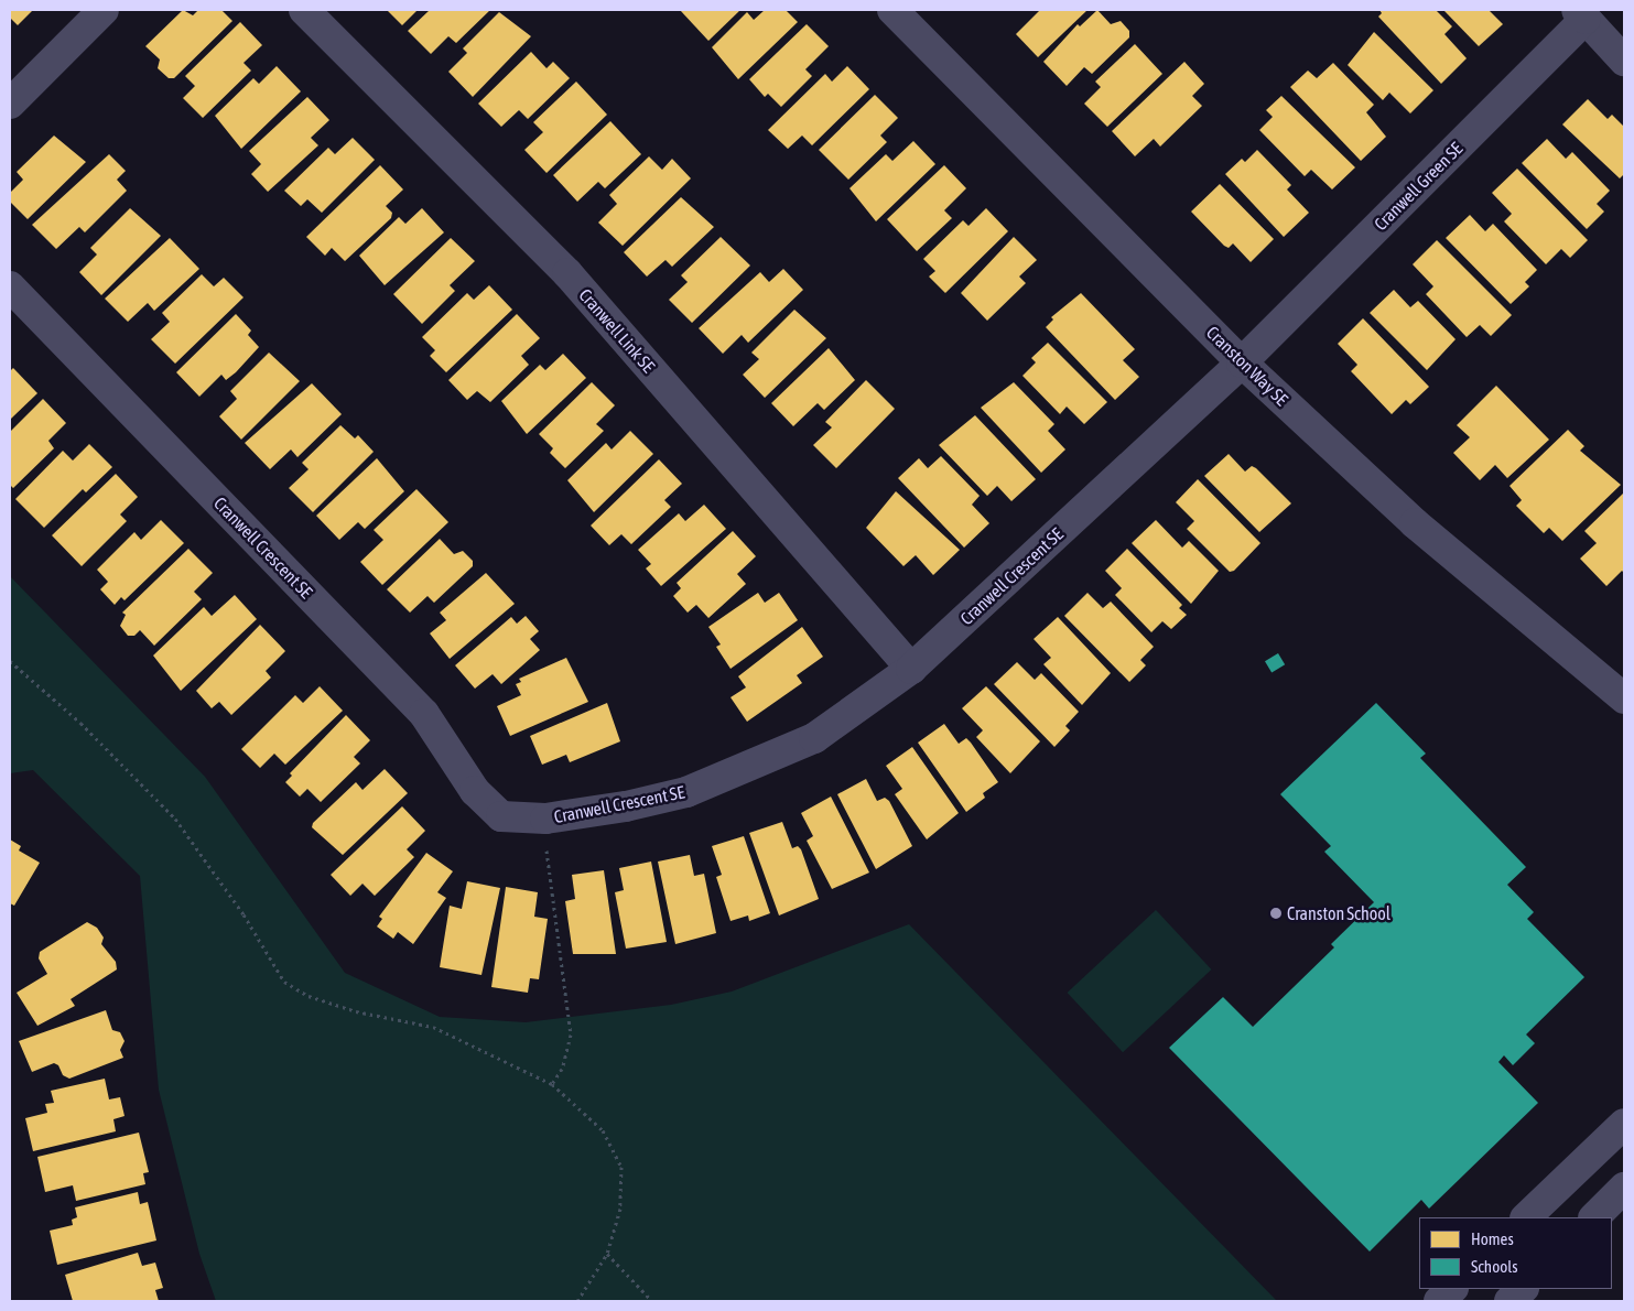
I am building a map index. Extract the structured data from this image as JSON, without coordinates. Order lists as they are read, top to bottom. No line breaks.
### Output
{"streets":{"street":["Cranwell Green SE","Cranwell Link SE","Cranston Way SE","Cranwell Crescent SE"]},"crossings":[["Cranwell Green SE","Cranston Way SE"],["Cranwell Green SE","Cranwell Crescent SE"],["Cranwell Link SE","Cranwell Crescent SE"],["Cranston Way SE","Cranwell Crescent SE"]],"places":["Cranston School"],"legend":["Homes","Schools"]}
